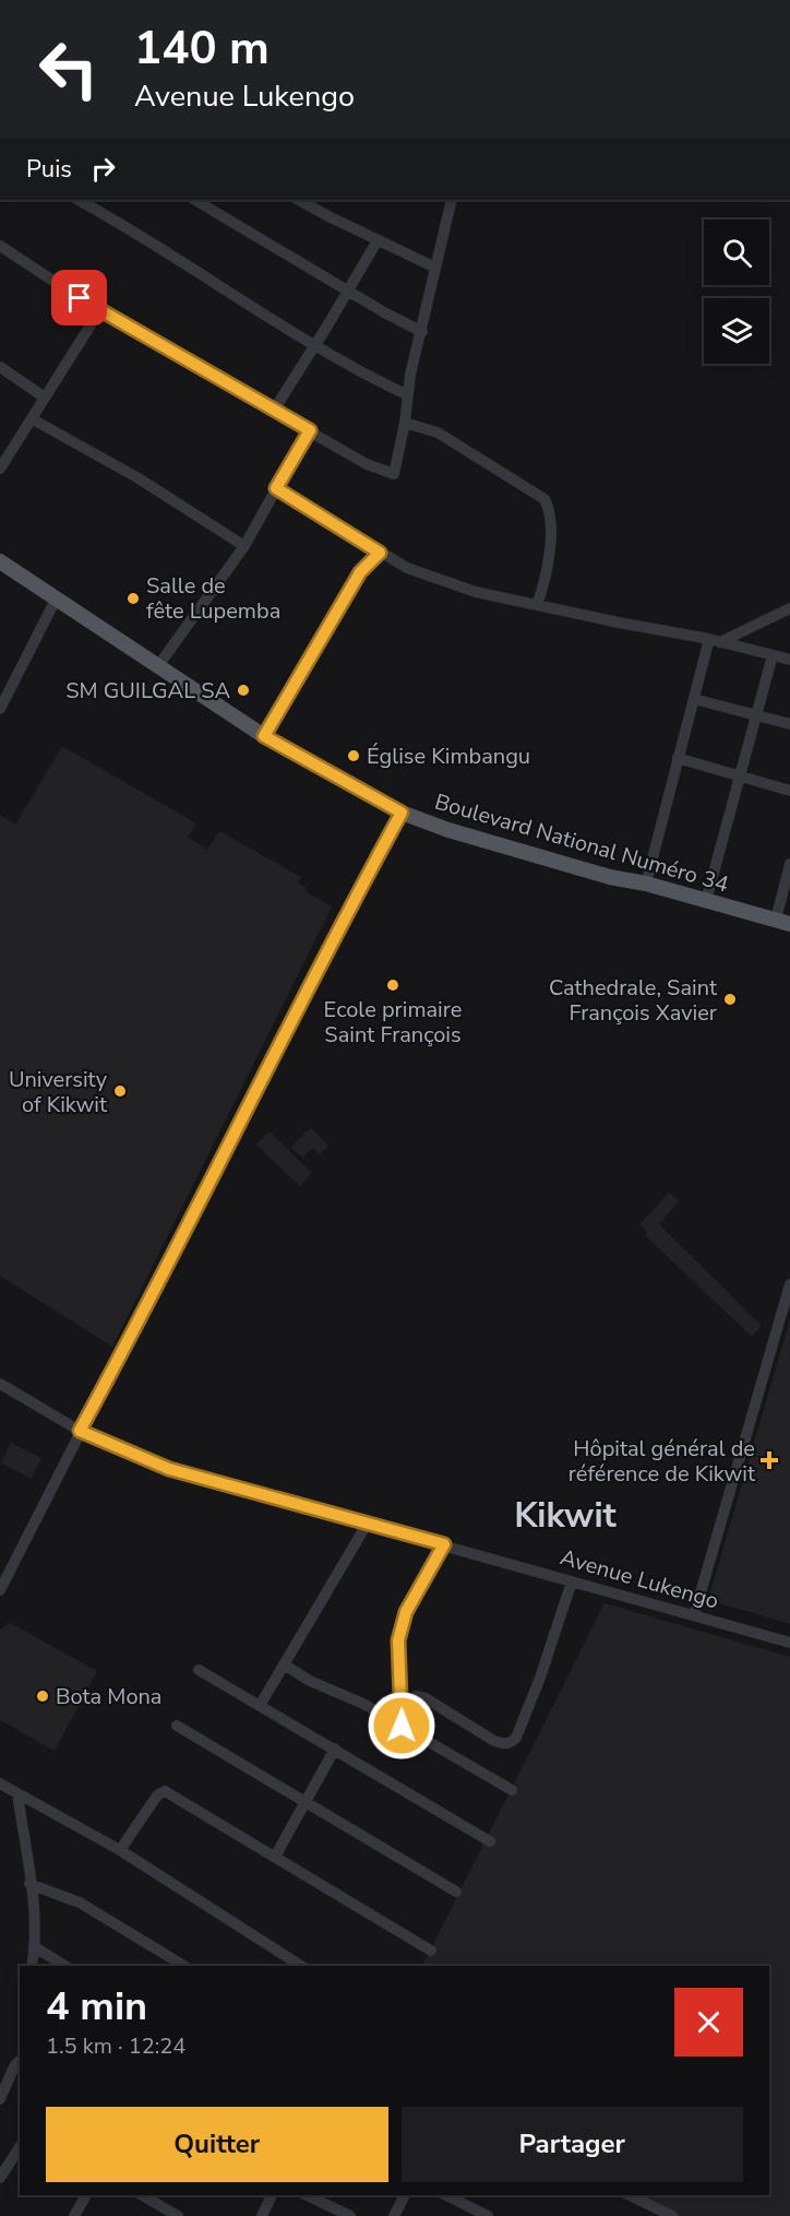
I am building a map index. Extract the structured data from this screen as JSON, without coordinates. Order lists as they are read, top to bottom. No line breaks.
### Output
{"streets":{"main road":["Boulevard National Numéro 34"],"street":["Avenue Lukengo"]},"districts":["Kikwit"],"places":{"other":["Salle de fête Lupemba","SM GUILGAL SA","Église Kimbangu","Ecole primaire Saint François","Cathedrale, Saint François Xavier","University of Kikwit","Bota Mona"],"health":["Hôpital général de référence de Kikwit"]},"page":{"turn":["140 m","Avenue Lukengo"],"then":"Puis","heading":["4 min","1.5 km · 12:24"],"buttons":["Quitter","Partager"]}}
